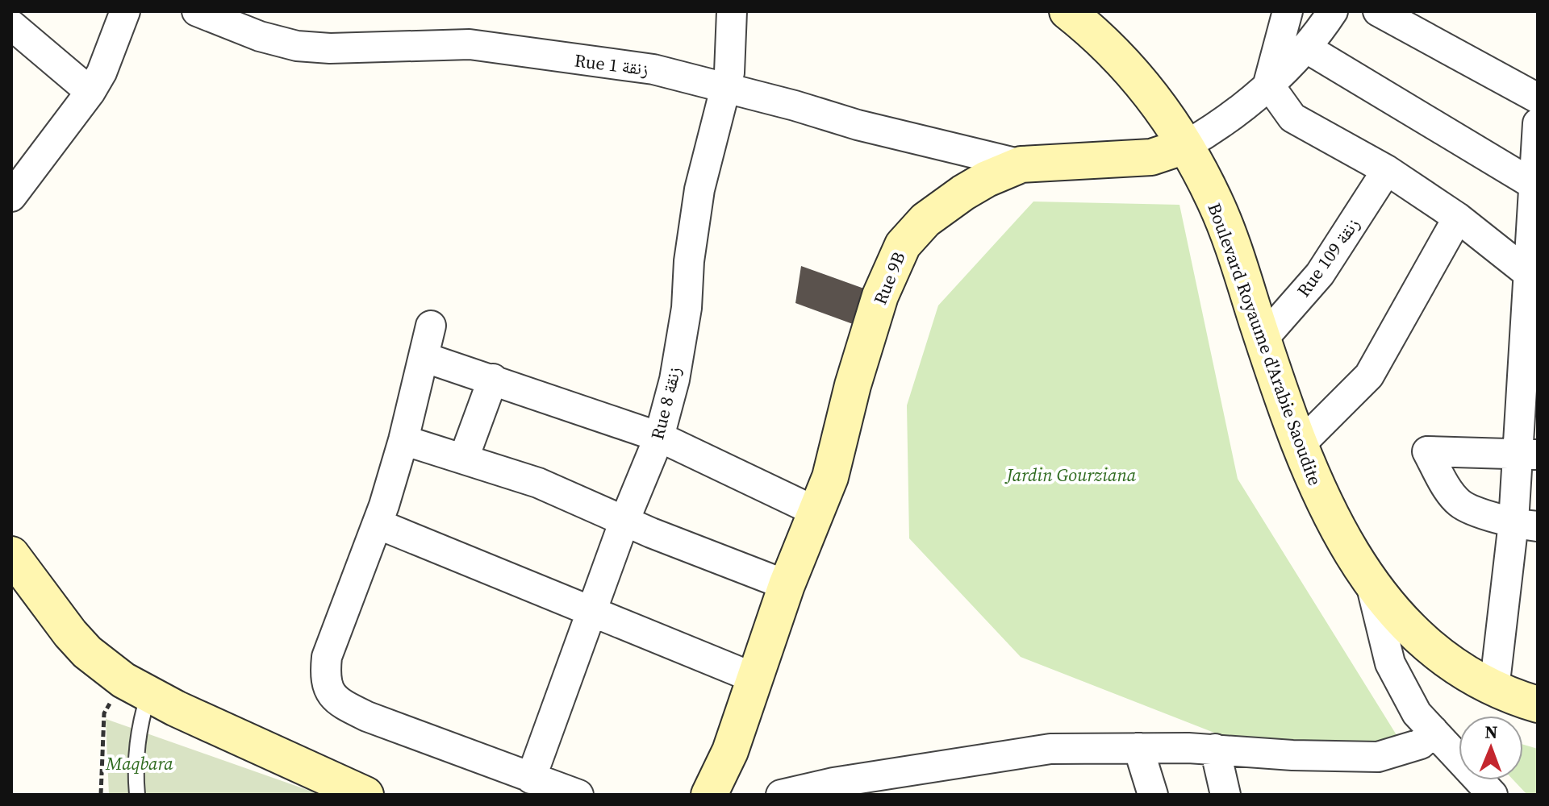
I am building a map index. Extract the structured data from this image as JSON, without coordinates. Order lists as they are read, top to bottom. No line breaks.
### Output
{"streets":{"street":["Rue 1 زنقة","Rue 109 زنقة","Rue 9B","Boulevard Royaume d'Arabie Saoudite","Rue 8 زنقة"]},"crossings":[["Rue 1 زنقة","Rue 9B"],["Rue 1 زنقة","Rue 8 زنقة"],["Rue 109 زنقة","Boulevard Royaume d'Arabie Saoudite"],["Rue 9B","Boulevard Royaume d'Arabie Saoudite"]],"parks":["Jardin Gourziana","Maqbara"],"north":"top"}
